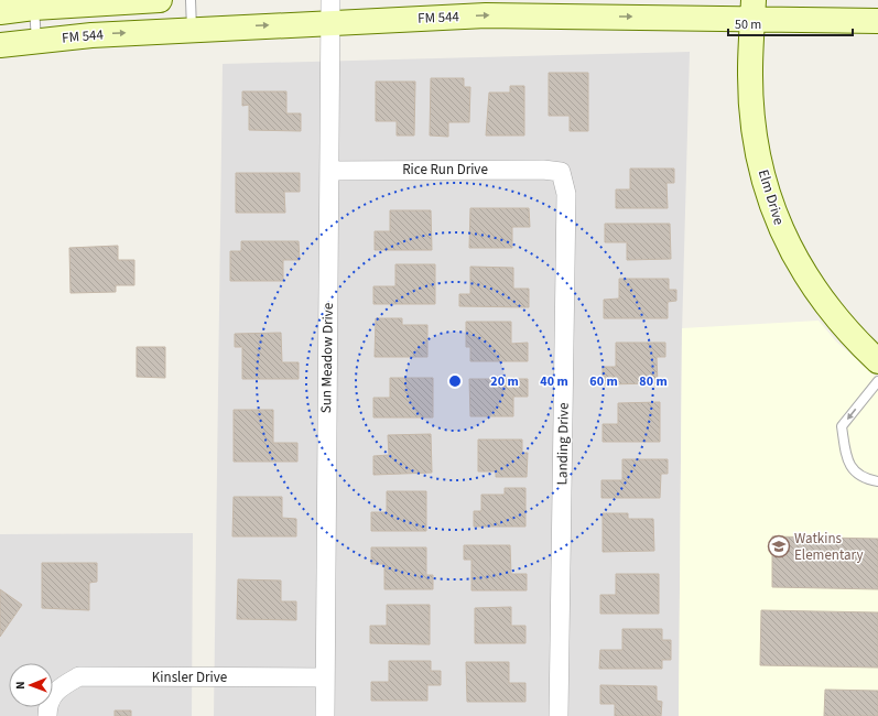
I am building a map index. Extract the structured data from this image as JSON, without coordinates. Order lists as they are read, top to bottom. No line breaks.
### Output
{"streets":{"main road":["FM 544","Elm Drive"],"street":["Rice Run Drive","Sun Meadow Drive","Landing Drive","Kinsler Drive"]},"crossings":[["FM 544","Elm Drive"],["FM 544","Sun Meadow Drive"],["Rice Run Drive","Sun Meadow Drive"],["Rice Run Drive","Landing Drive"],["Sun Meadow Drive","Kinsler Drive"]],"one_way":["FM 544"],"places":{"school or university":["Watkins Elementary"]},"scale_bar":"50 m","north":"left","rings":["20 m","40 m","60 m","80 m"]}
